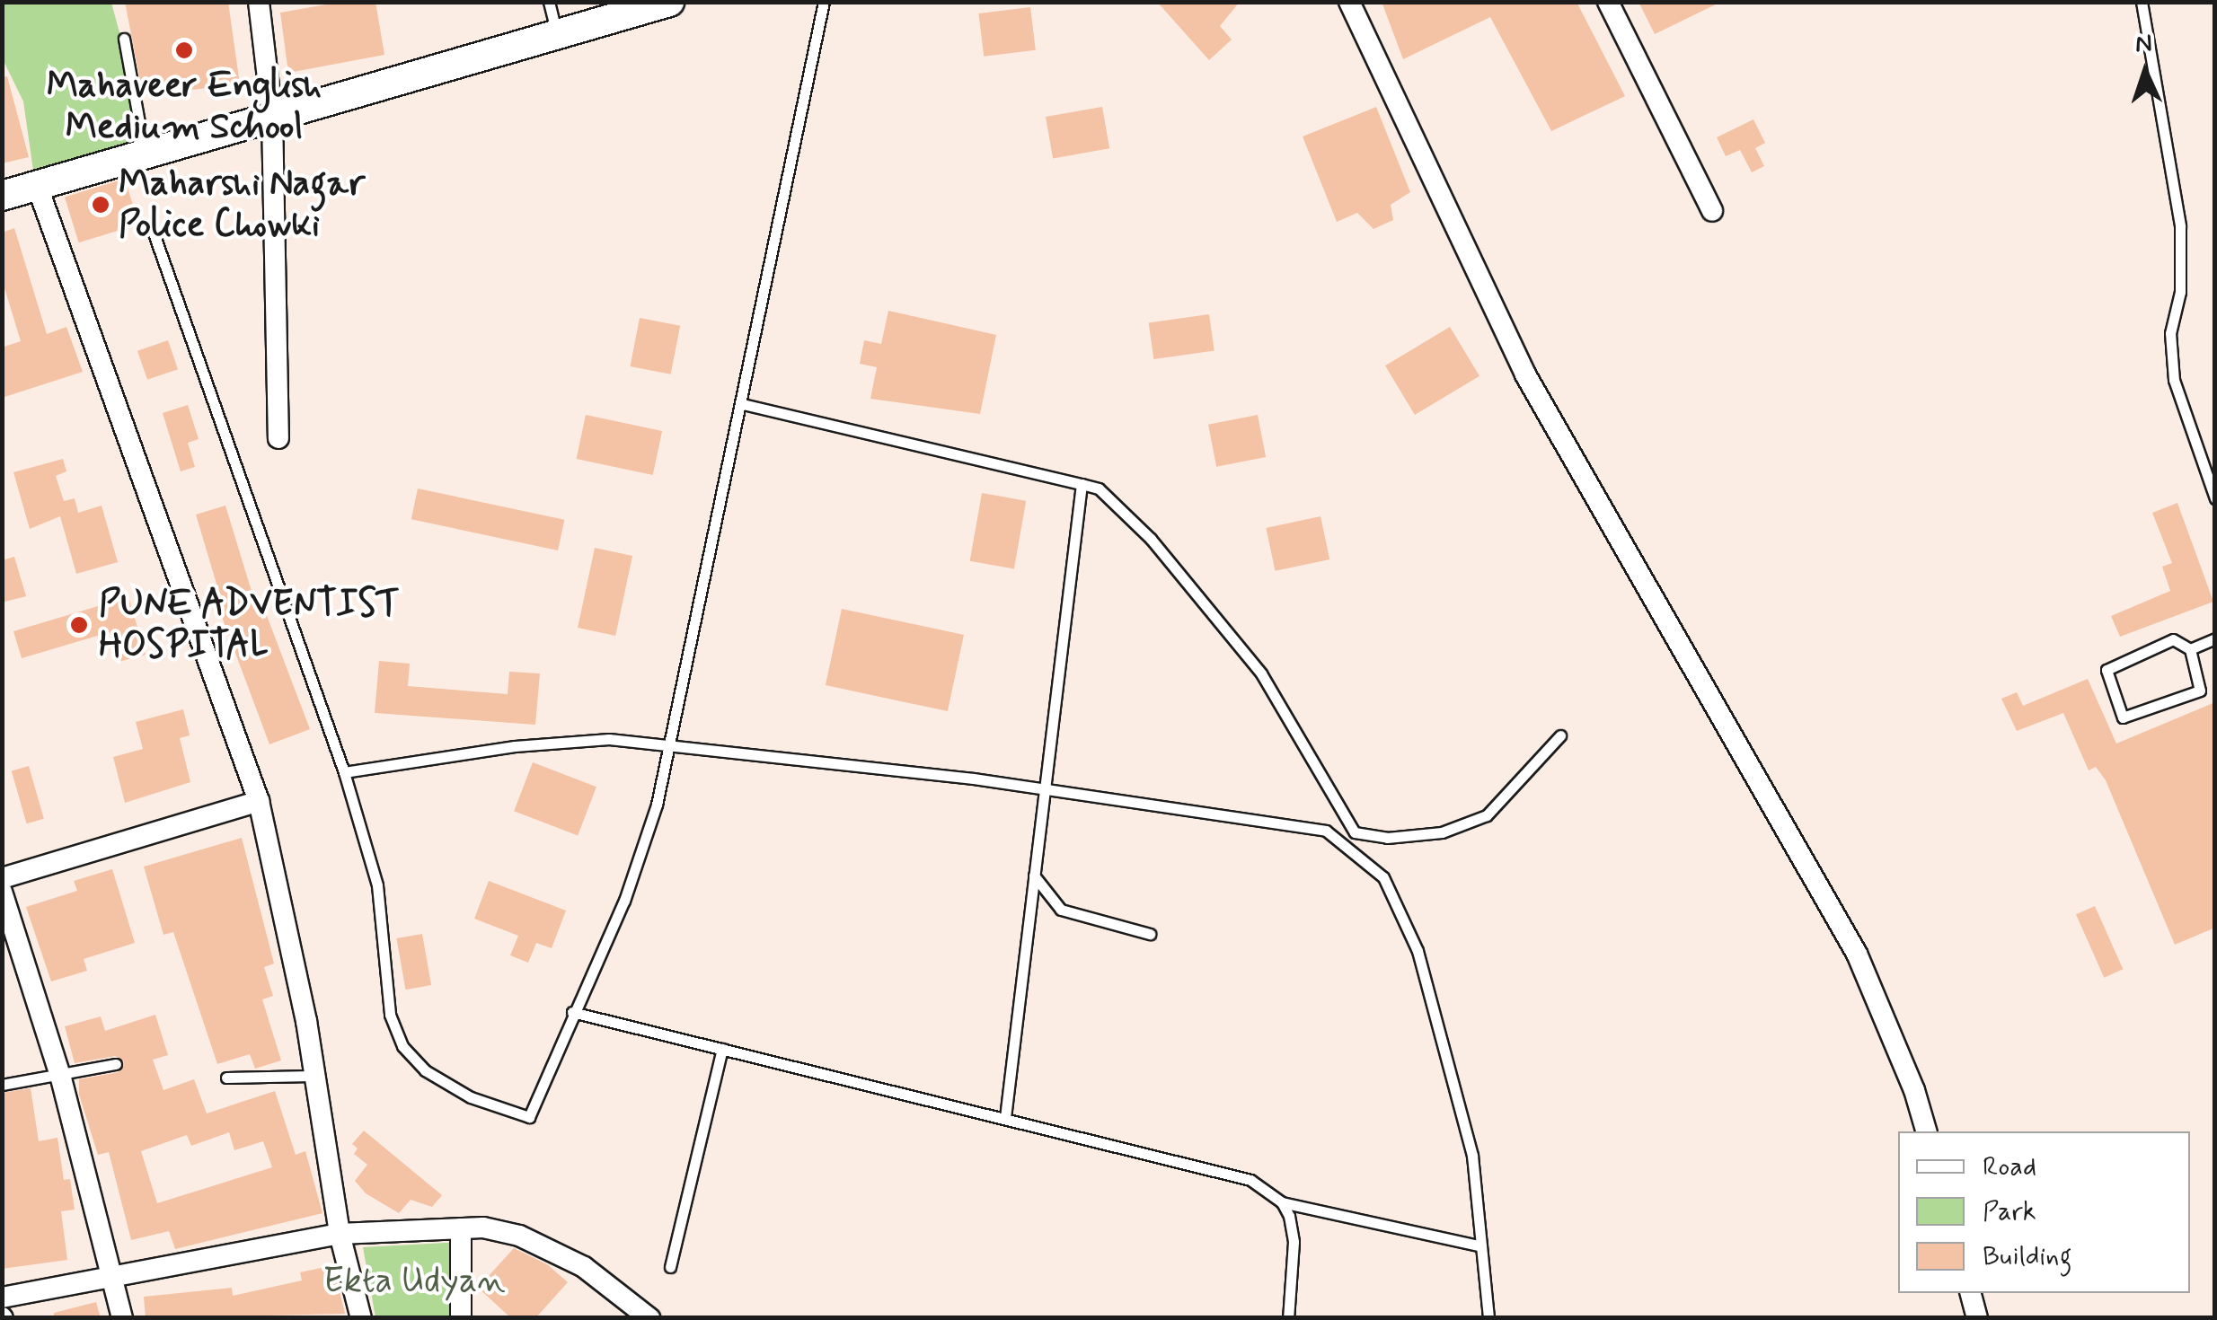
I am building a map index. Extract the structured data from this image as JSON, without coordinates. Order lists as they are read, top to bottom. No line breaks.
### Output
{"parks":["Ekta Udyan"],"places":["Mahaveer English Medium School","Maharshi Nagar Police Chowki","PUNE ADVENTIST HOSPITAL"],"legend":["Road","Park","Building"],"north":"top"}
